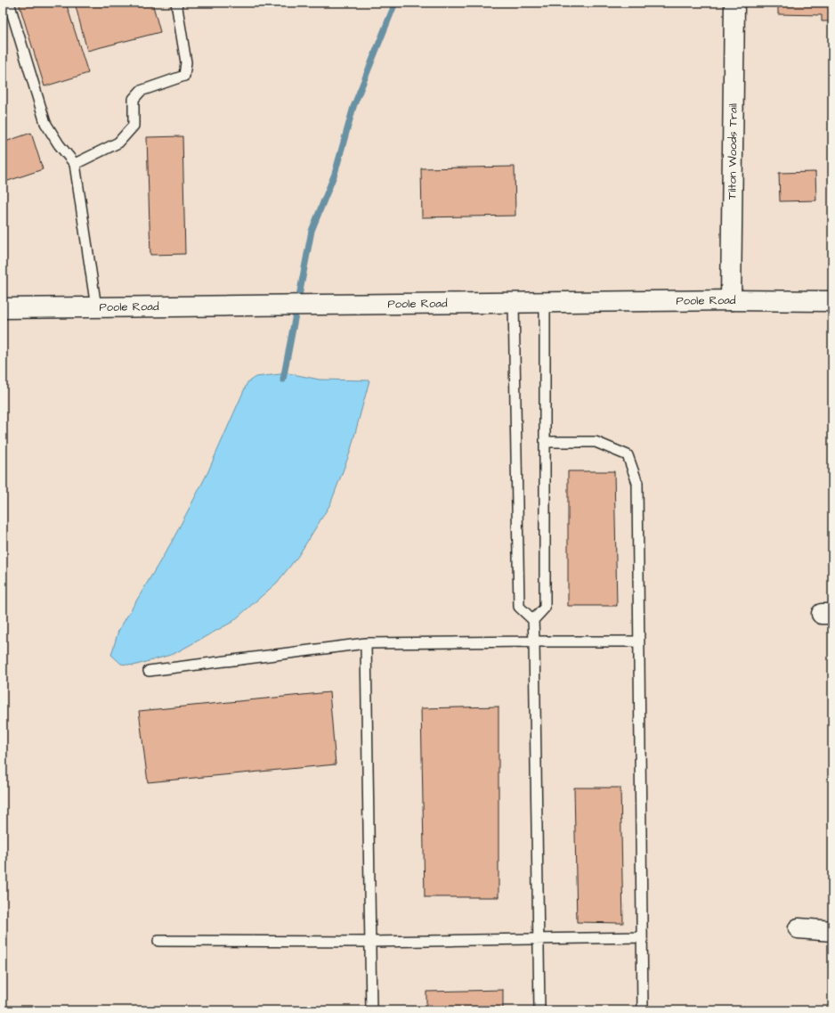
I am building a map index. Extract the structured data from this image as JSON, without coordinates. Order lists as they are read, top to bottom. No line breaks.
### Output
{"streets":{"main road":["Tilton Woods Trail","Poole Road"]},"crossings":[["Tilton Woods Trail","Poole Road"]]}
